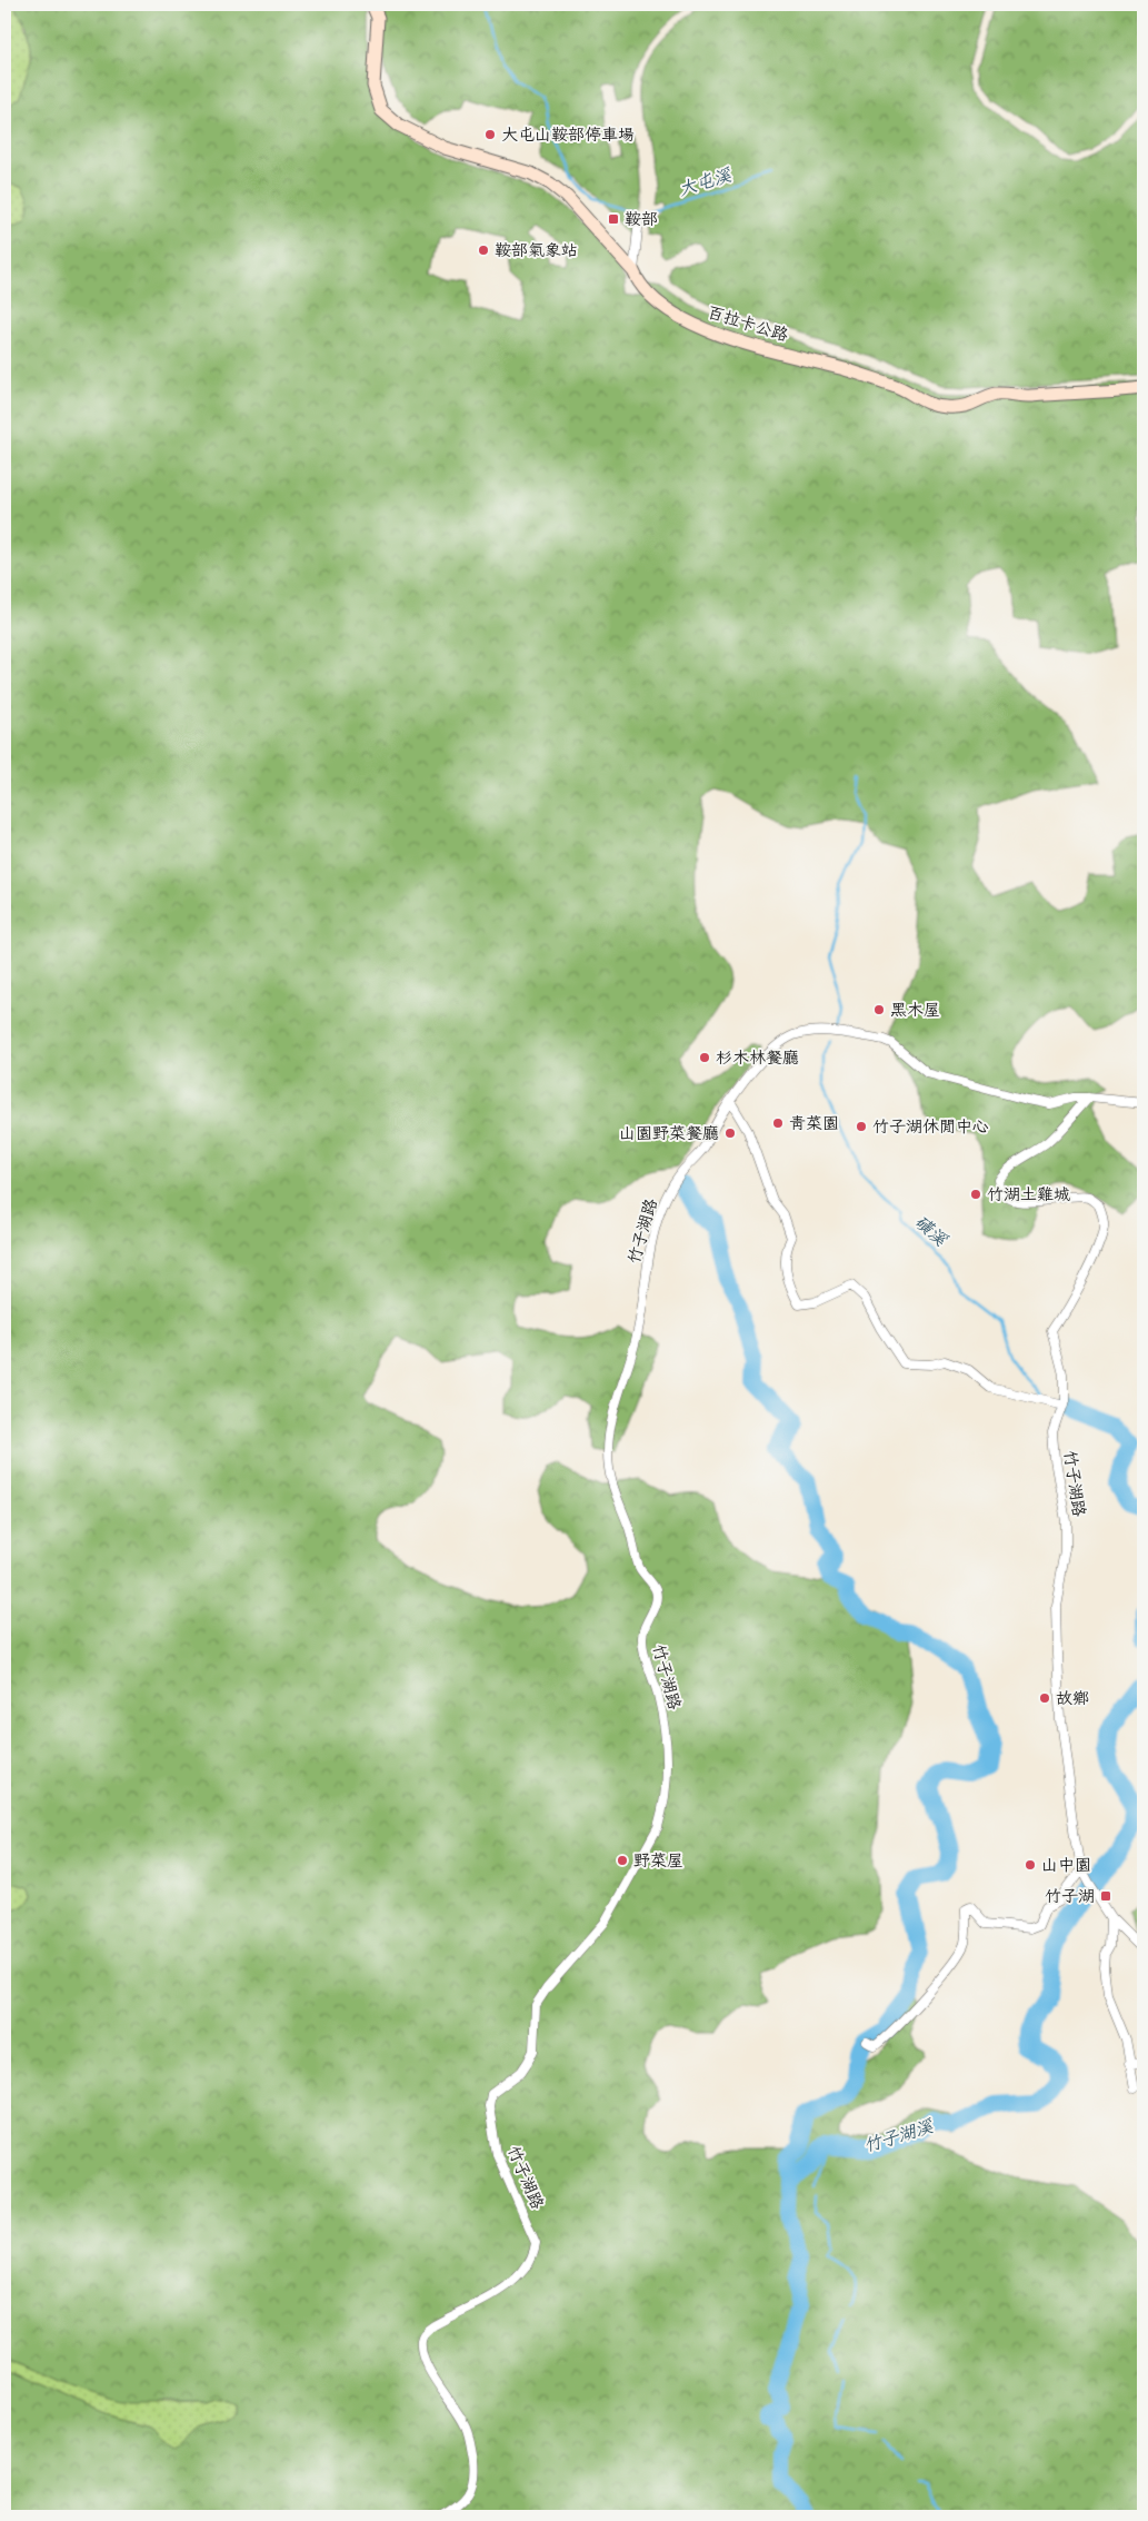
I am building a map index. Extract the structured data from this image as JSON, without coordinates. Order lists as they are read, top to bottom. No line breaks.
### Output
{"streets":{"main road":["百拉卡公路"],"street":["竹子湖路"]},"water":["大屯溪","磺溪","竹子湖溪"],"places":{"other":["大屯山鞍部停車場","鞍部氣象站","黑木屋","杉木林餐廳","青菜園","竹子湖休閒中心","山園野菜餐廳","竹湖土雞城","故鄉","野菜屋","山中園"],"transit":["鞍部","竹子湖"]}}
